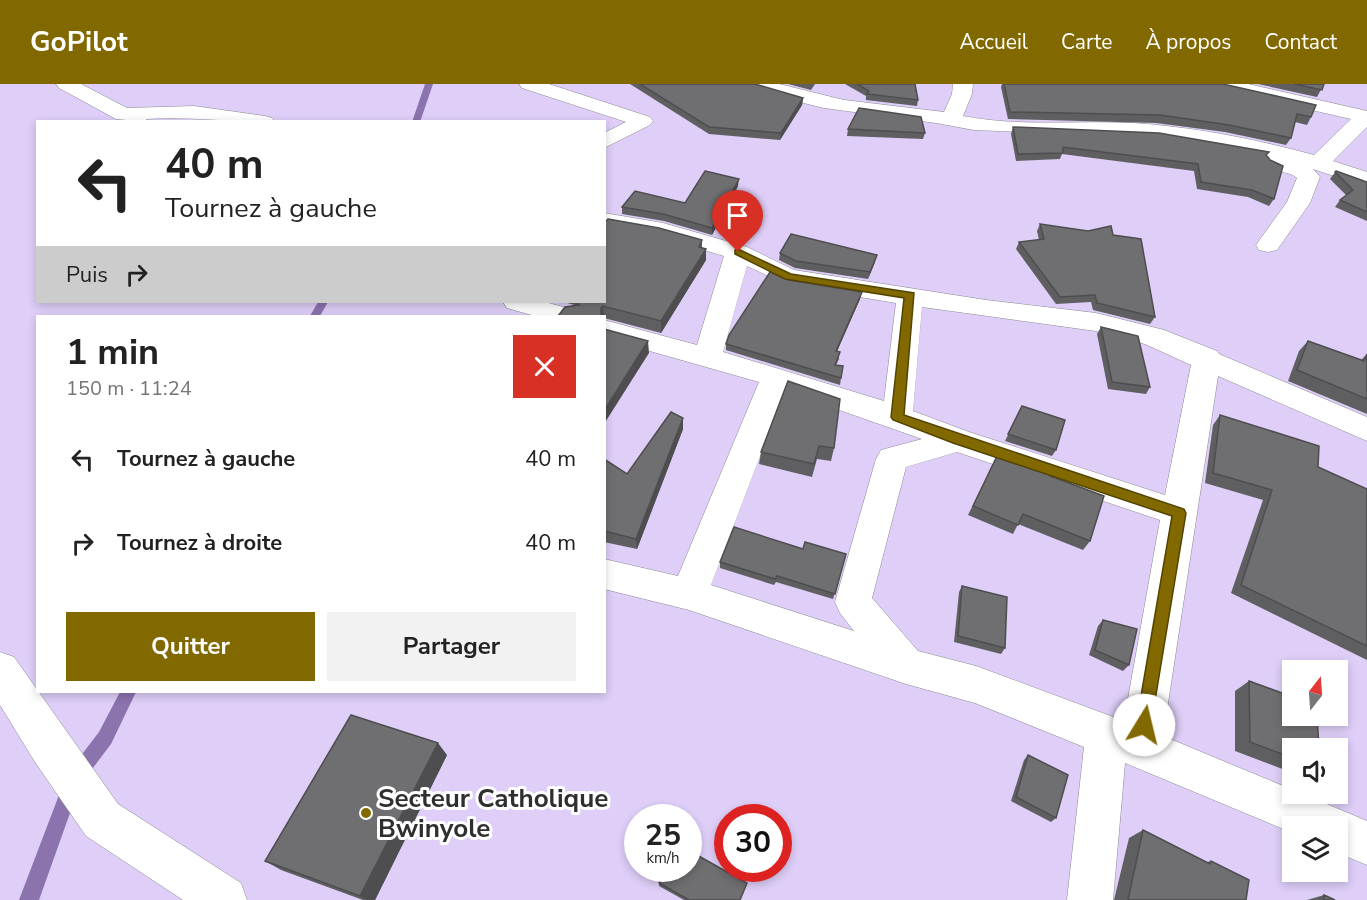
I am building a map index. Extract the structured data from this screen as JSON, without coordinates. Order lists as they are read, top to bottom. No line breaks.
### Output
{"places":["Secteur Catholique Bwinyole"],"north":"top","page":{"header":"GoPilot","nav":["Accueil","Carte","À propos","Contact"],"turn":["40 m","Tournez à gauche"],"then":"Puis","heading":["1 min","150 m · 11:24"],"list":[{"name":"Tournez à gauche","value":"40 m"},{"name":"Tournez à droite","value":"40 m"}],"buttons":["Quitter","Partager"],"speed":"25 km/h","limit":"30"}}
